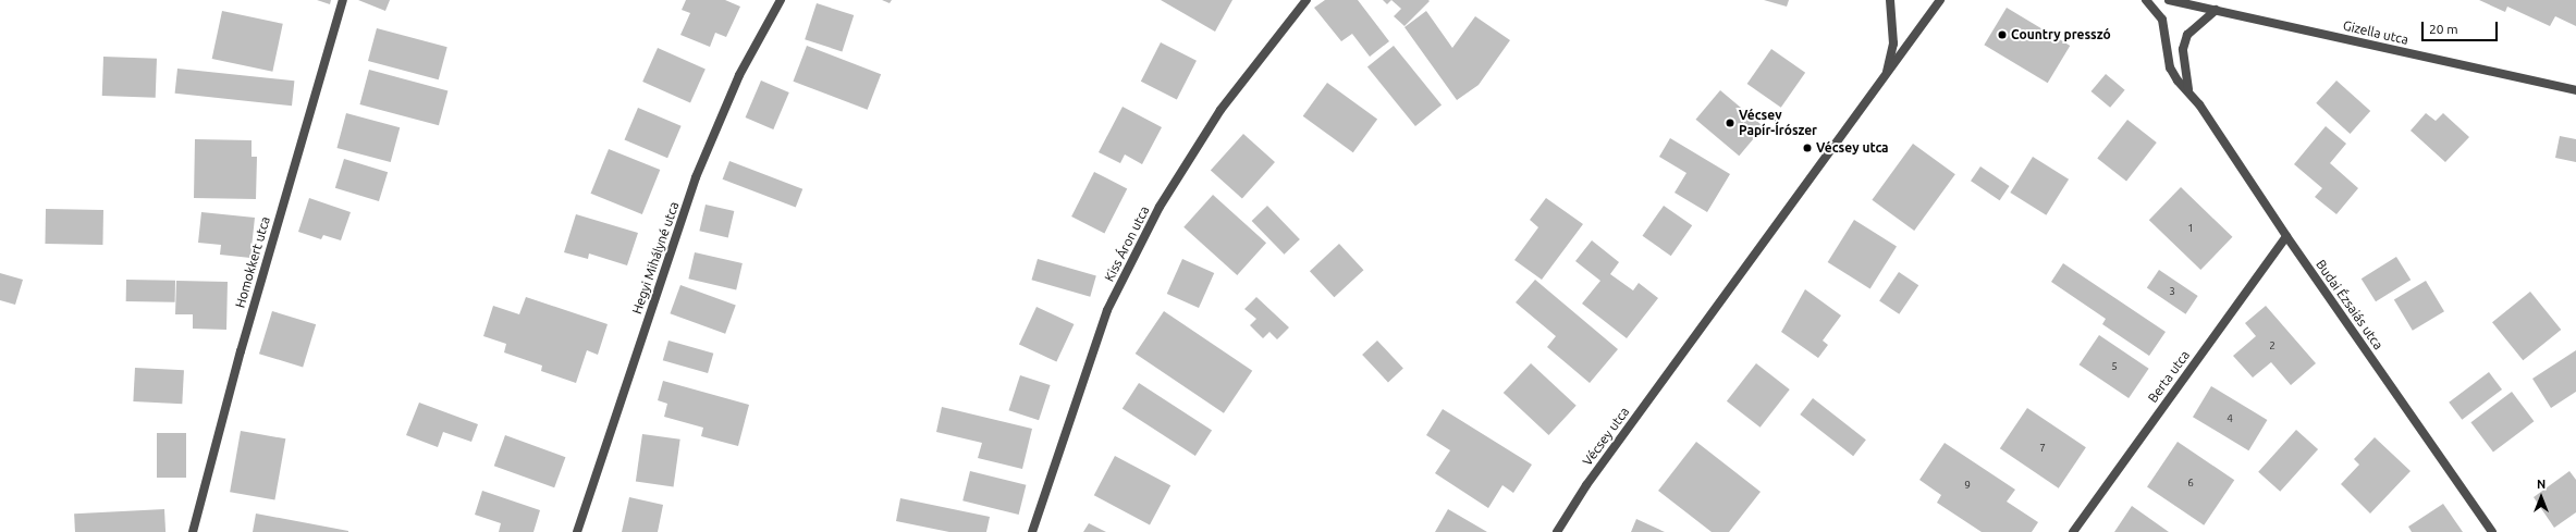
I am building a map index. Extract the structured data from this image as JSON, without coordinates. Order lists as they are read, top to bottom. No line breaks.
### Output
{"streets":{"street":["Gizella utca","Kiss Áron utca","Hegyi Mihályné utca","Homokkert utca","Budai Ézsaiás utca","Berta utca","Vécsey utca"]},"crossings":[["Gizella utca","Budai Ézsaiás utca"],["Budai Ézsaiás utca","Berta utca"]],"places":["Country presszó","Vécsey Papír-Írószer","Vécsey utca"],"house_numbers":["1","3","2","5","4","7","6","9"],"scale_bar":"20 m","north":"top"}
